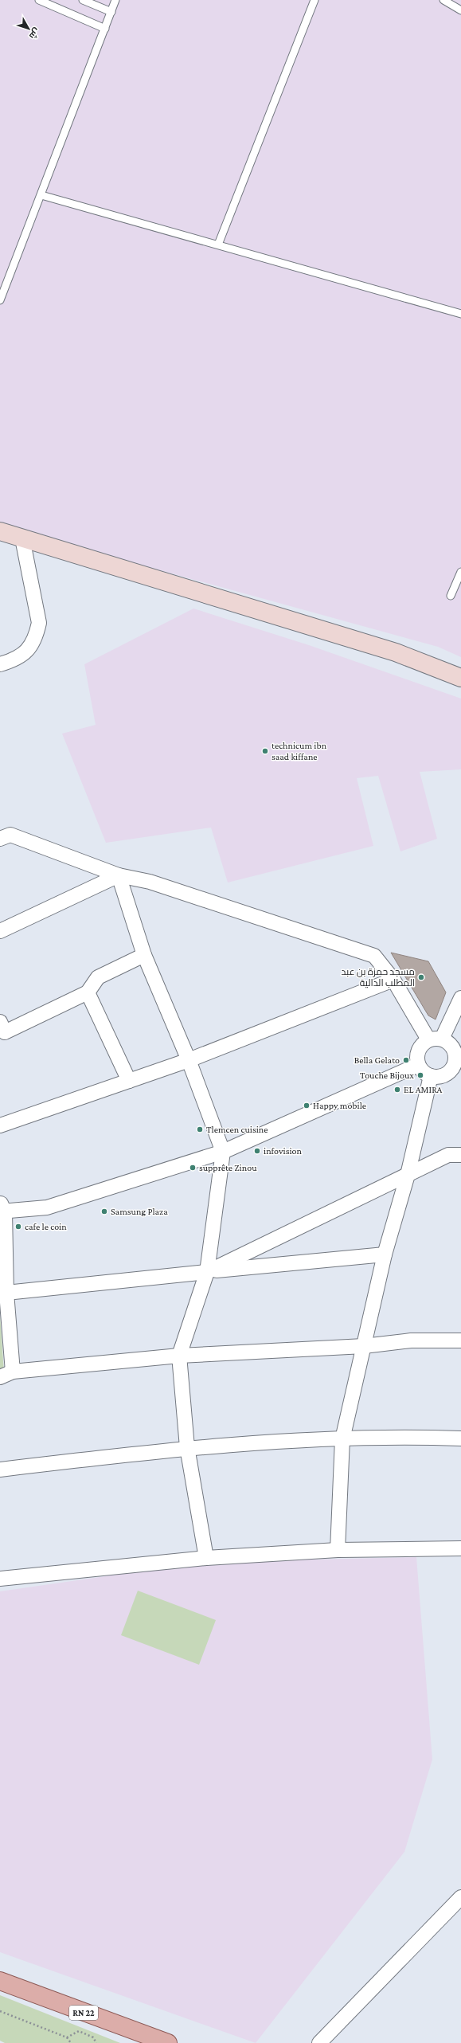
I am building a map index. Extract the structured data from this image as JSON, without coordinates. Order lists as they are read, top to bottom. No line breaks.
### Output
{"streets":{"main road":["RN 22"]},"places":["technicum ibn saad kiffane","مسجد حمزة بن عبد المطلب الدالية","Bella Gelato","Touche Bijoux","EL AMIRA","Happy mobile","Tlemcen cuisine","infovision","supprête Zinou","Samsung Plaza","cafe le coin"],"north":"bottom right"}
